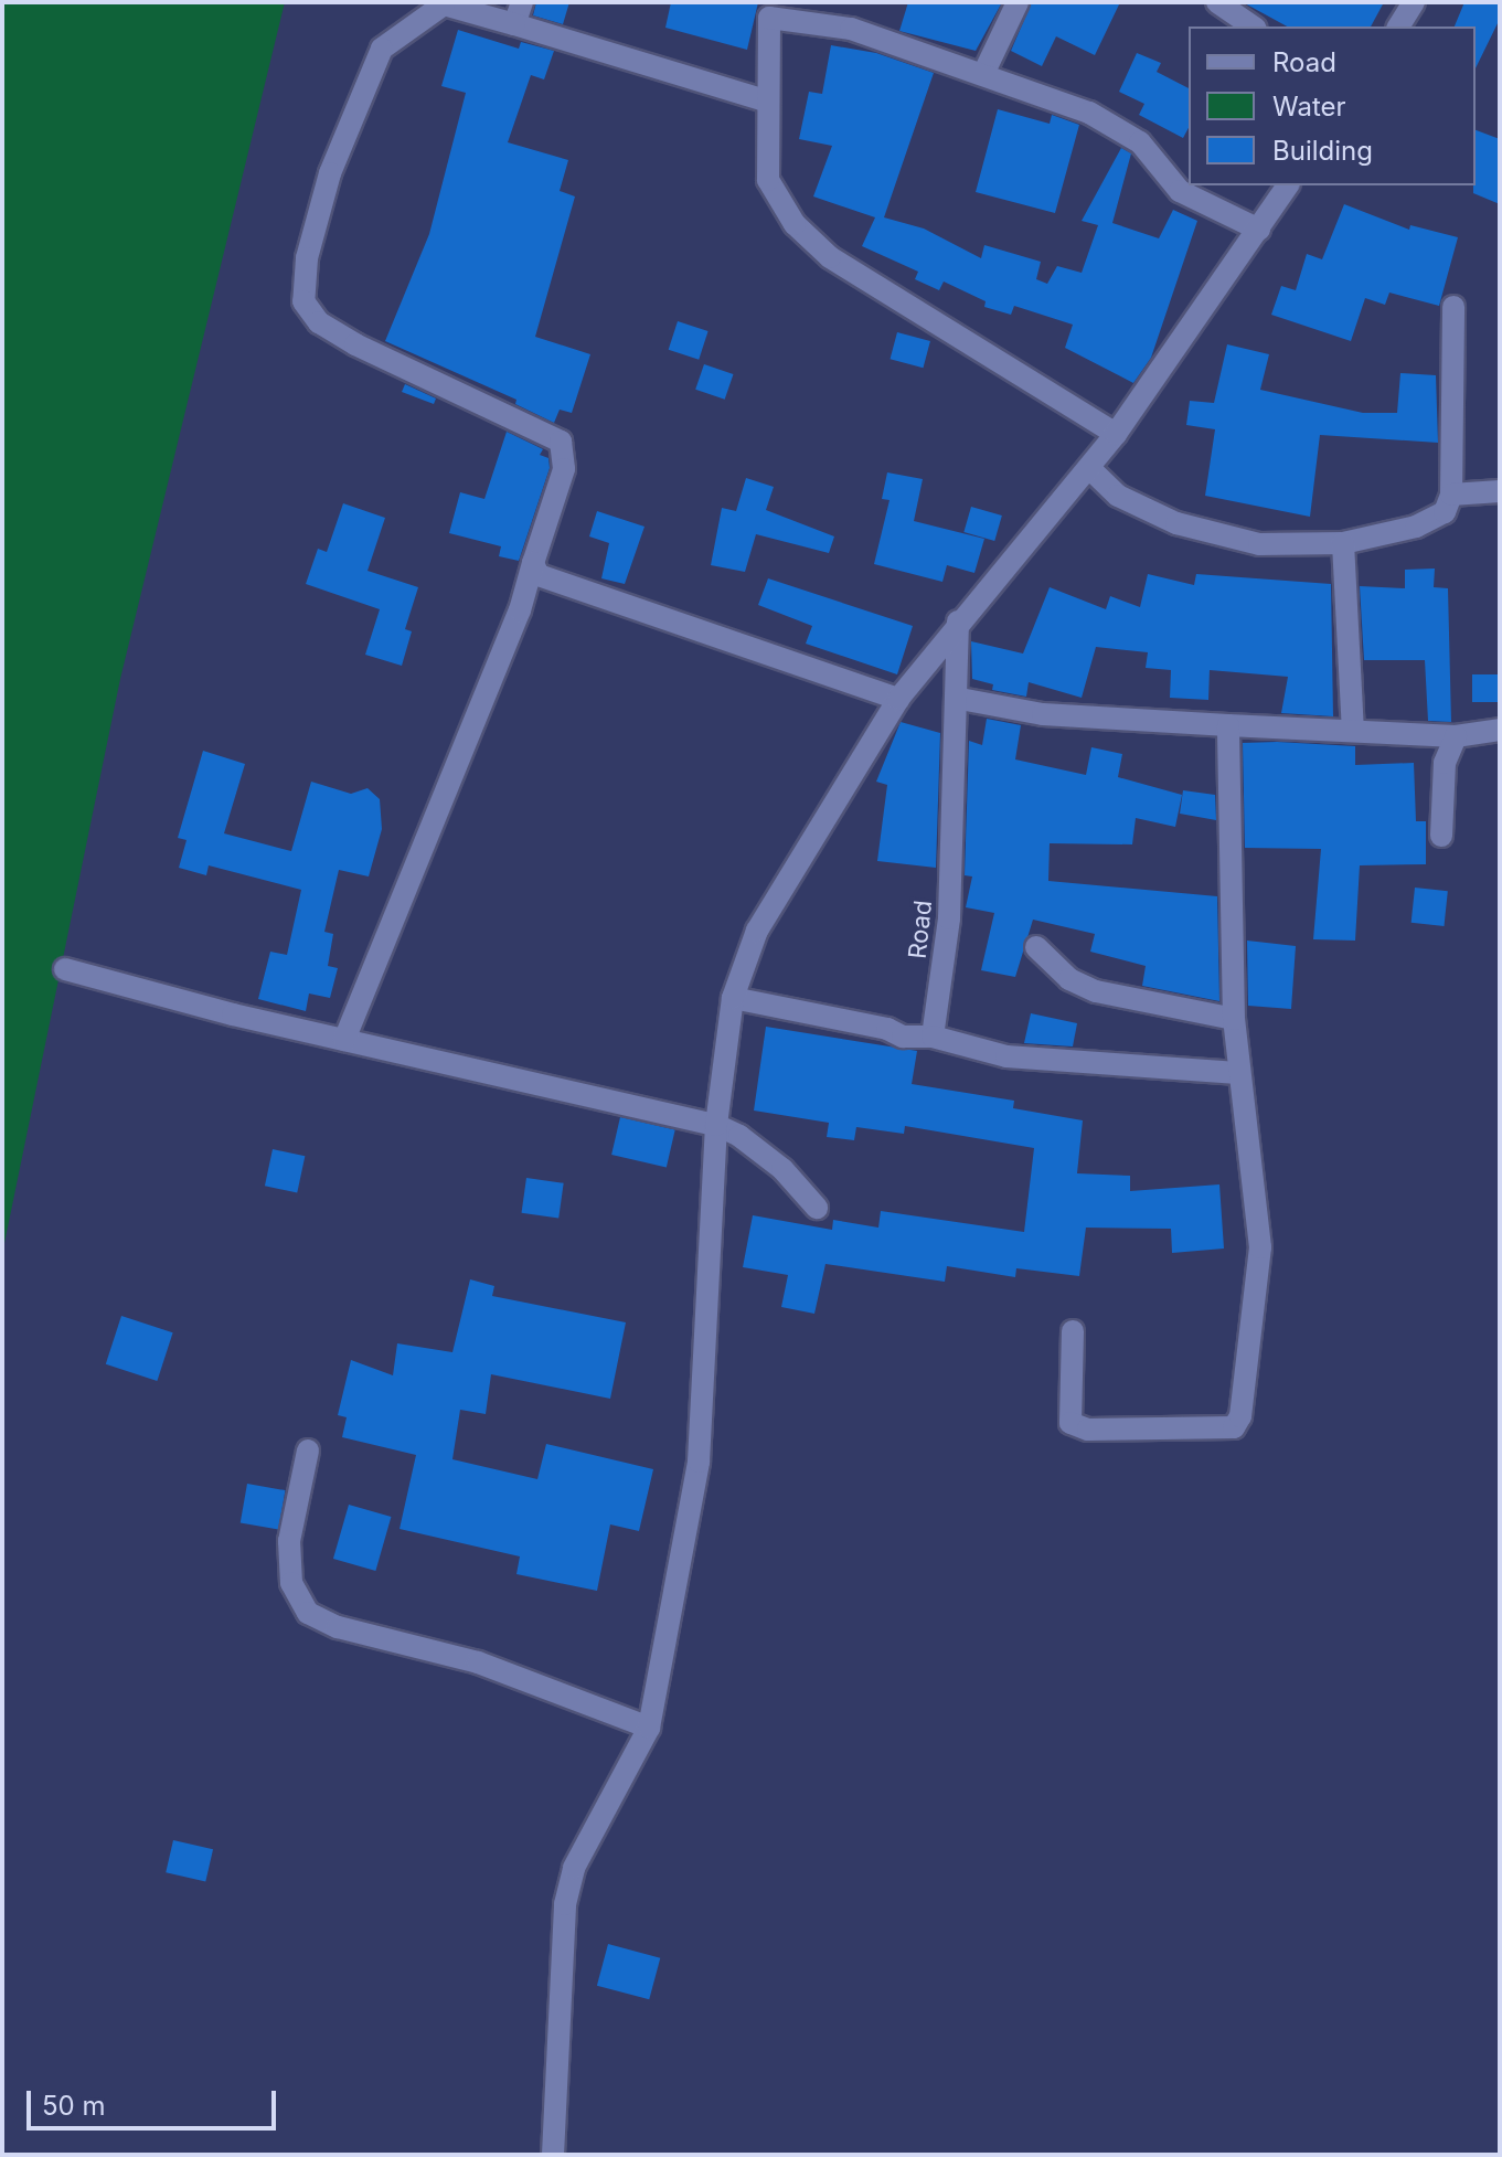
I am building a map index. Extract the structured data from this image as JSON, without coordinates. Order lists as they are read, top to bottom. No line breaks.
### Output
{"streets":{"street":["Road"]},"legend":["Road","Water","Building"],"scale_bar":"50 m"}
